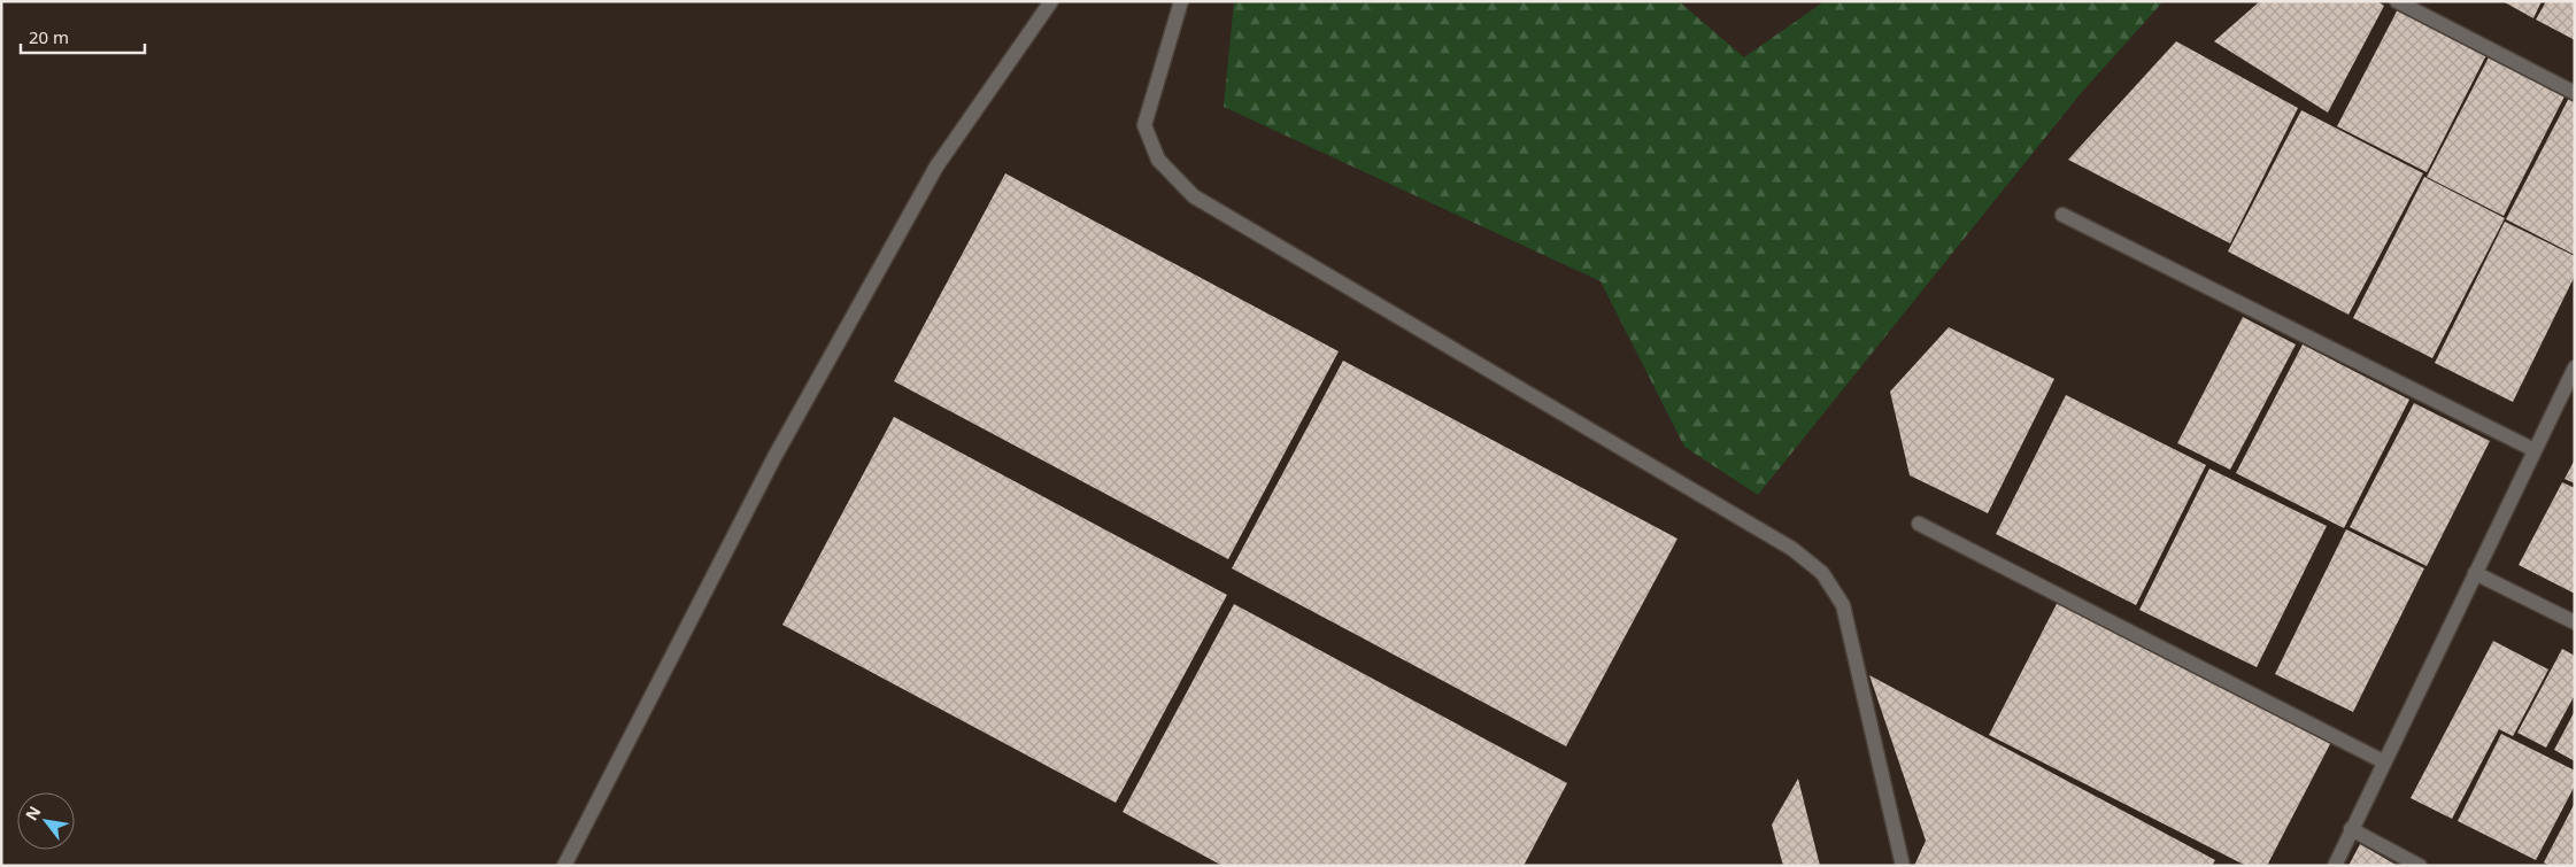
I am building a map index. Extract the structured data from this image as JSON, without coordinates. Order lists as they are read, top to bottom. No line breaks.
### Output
{"scale_bar":"20 m","north":"top left"}
